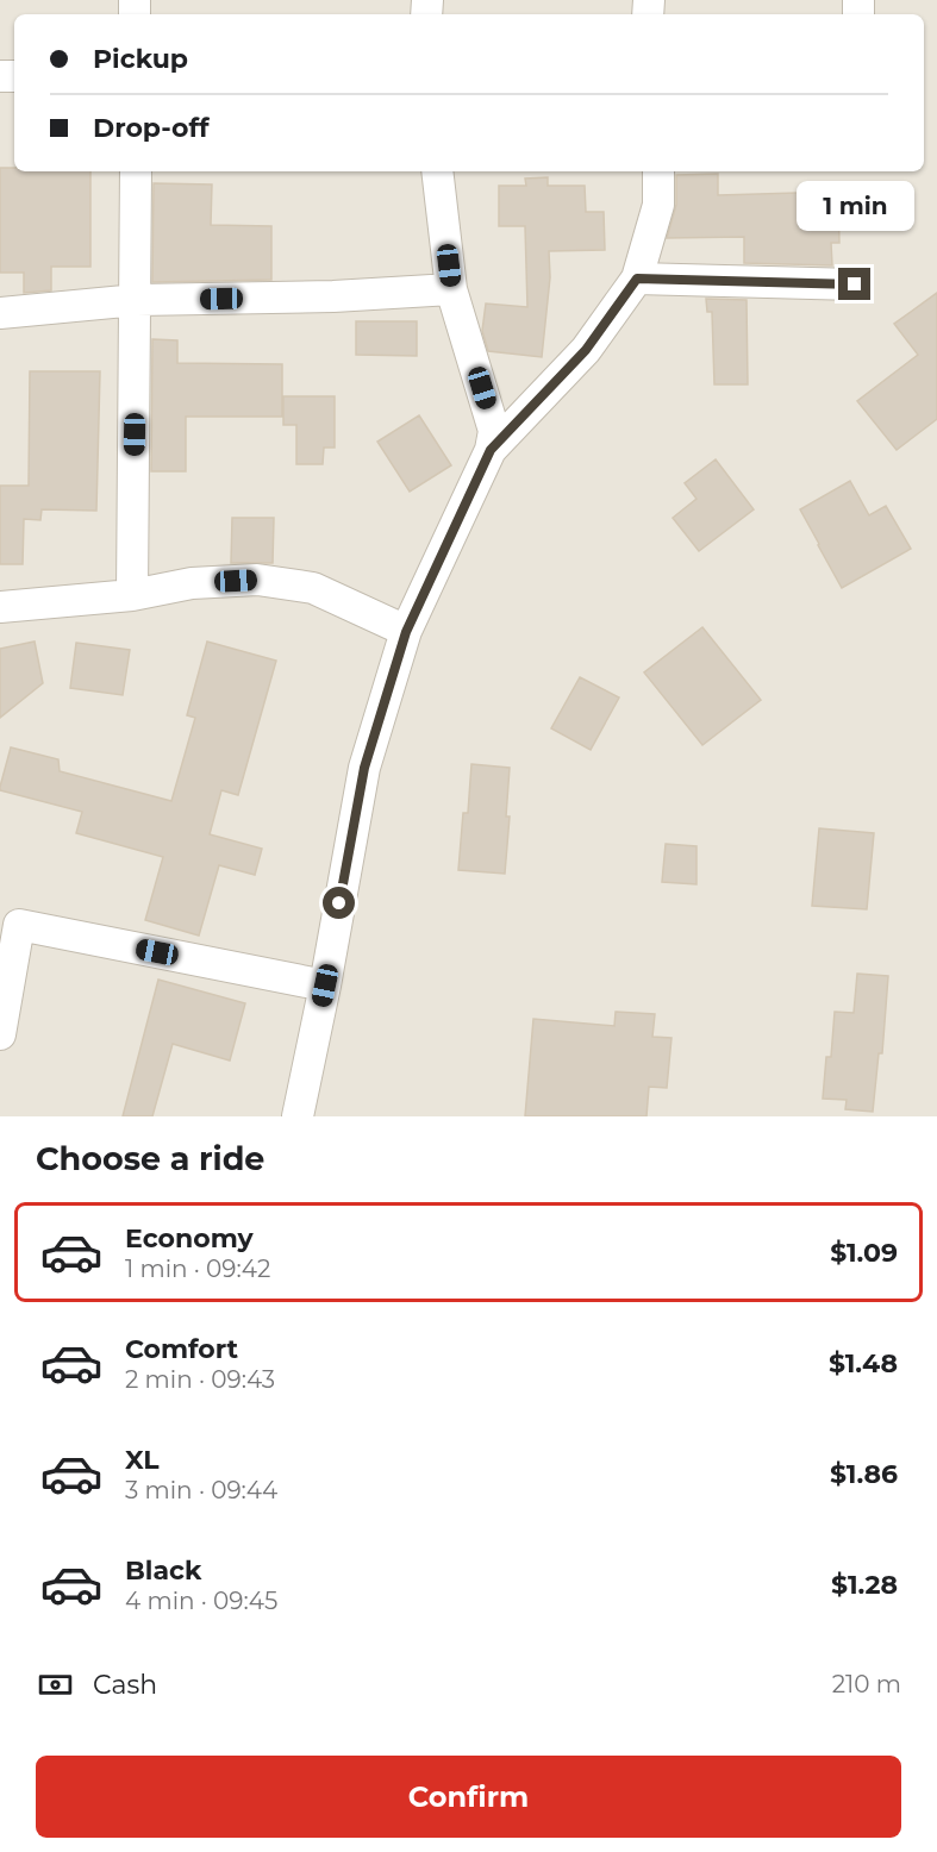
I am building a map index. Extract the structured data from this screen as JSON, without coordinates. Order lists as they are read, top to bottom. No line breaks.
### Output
{"page":{"banner":["Pickup","Drop-off"],"bubble":"1 min","heading":"Choose a ride","list":[{"name":"Economy","note":"1 min · 09:42","value":"$1.09"},{"name":"Comfort","note":"2 min · 09:43","value":"$1.48"},{"name":"XL","note":"3 min · 09:44","value":"$1.86"},{"name":"Black","note":"4 min · 09:45","value":"$1.28"}],"pay":["Cash","210 m"],"buttons":"Confirm"}}
